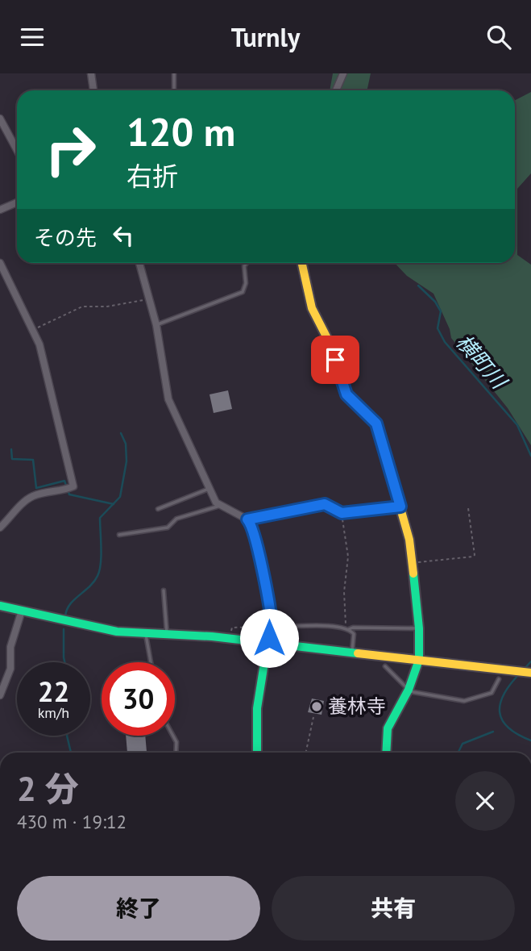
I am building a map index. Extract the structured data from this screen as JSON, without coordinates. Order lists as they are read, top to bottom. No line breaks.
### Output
{"water":["横町川"],"places":["養林寺"],"page":{"header":"Turnly","turn":["120 m","右折"],"then":"その先","speed":"22 km/h","limit":"30","heading":["2 分","430 m · 19:12"],"buttons":["終了","共有"]}}
